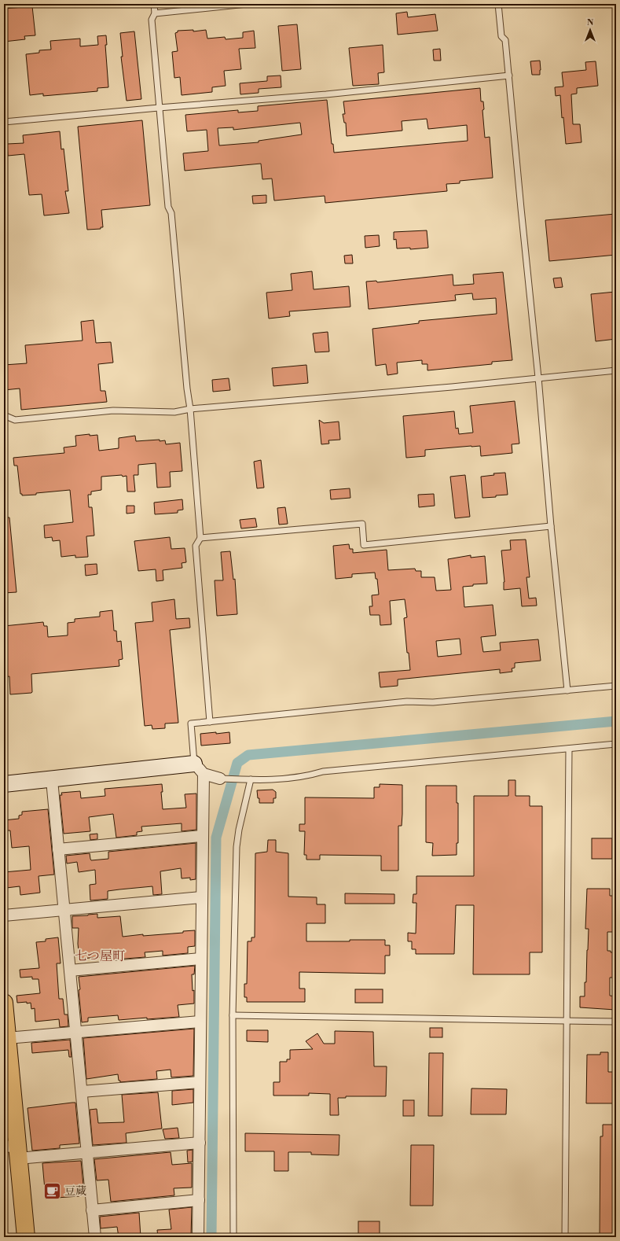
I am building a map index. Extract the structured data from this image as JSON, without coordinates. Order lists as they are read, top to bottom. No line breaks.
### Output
{"districts":["七つ屋町"],"places":{"cafe":["豆蔵"]},"north":"top"}
